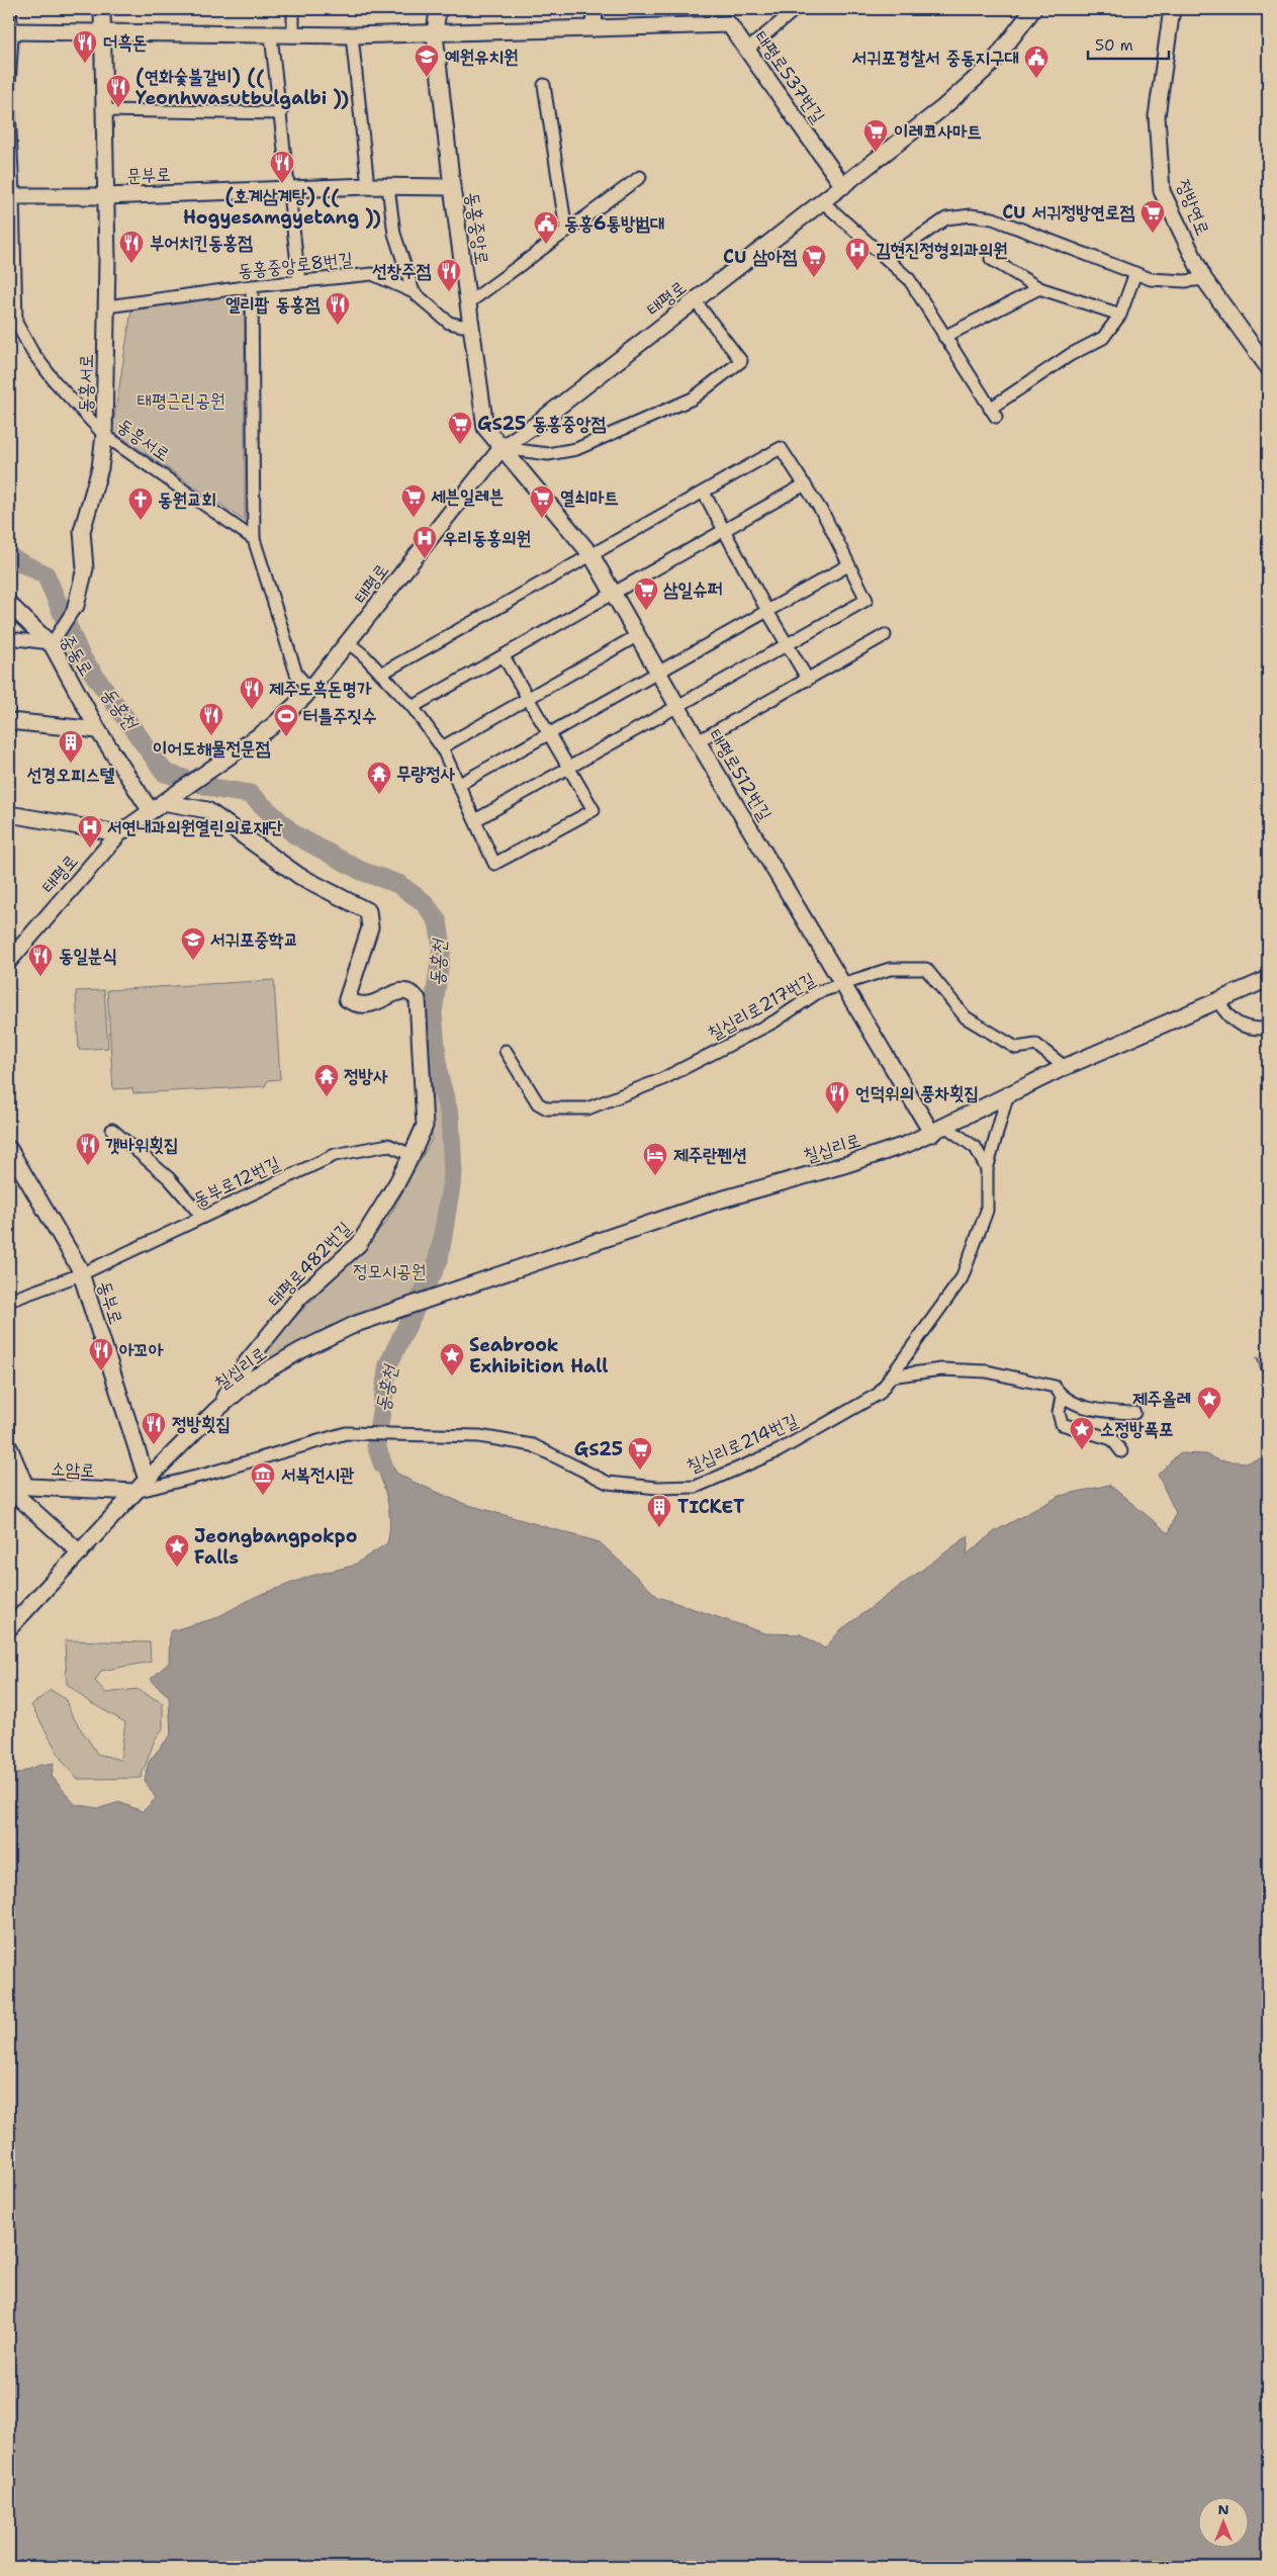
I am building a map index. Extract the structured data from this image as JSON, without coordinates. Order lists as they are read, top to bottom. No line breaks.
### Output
{"streets":{"street":["태평로537번길","문부로","정방연로","동홍중앙로","동홍중앙로8번길","태평로","동홍서로","동흥서로","중동로","태평로512번길","칠십리로217번길","칠십리로","동부로12번길","태평로482번길","동부로","칠십리로214번길","소암로"]},"crossings":[["태평로537번길","동홍중앙로"],["태평로537번길","태평로"],["태평로537번길","동홍서로"],["문부로","동홍중앙로"],["문부로","동홍서로"],["문부로","동흥서로"],["동홍중앙로","동홍중앙로8번길"],["동홍중앙로","태평로"],["동홍중앙로","태평로512번길"],["동홍중앙로8번길","동홍서로"],["태평로","중동로"],["태평로","태평로512번길"],["태평로","태평로482번길"],["동홍서로","동흥서로"],["동홍서로","중동로"],["중동로","태평로482번길"],["태평로512번길","칠십리로217번길"],["태평로512번길","칠십리로"],["칠십리로217번길","칠십리로"],["칠십리로","태평로482번길"],["칠십리로","동부로"],["칠십리로","칠십리로214번길"],["칠십리로","소암로"],["동부로12번길","태평로482번길"],["동부로12번길","동부로"],["칠십리로214번길","소암로"]],"water":["동홍천"],"parks":["태평근린공원","정모시공원"],"places":{"restaurant":["더흑돈","(연화숯불갈비) (( Yeonhwasutbulgalbi ))","(호계삼계탕) (( Hogyesamgyetang ))","부어치킨동홍점","선창주점","엘리팝 동홍점","제주도흑돈명가","이어도해물전문점","동일분식","언덕위의 풍차횟집","갯바위횟집","아꼬아","정방횟집"],"school or university":["예원유치원","서귀포중학교"],"public building":["서귀포경찰서 중동지구대","동홍6통방범대"],"supermarket":["이레코사마트","CU 서귀정방연로점","CU 삼아점","GS25 동홍중앙점","세븐일레븐","열쇠마트","삼일슈퍼","GS25"],"hospital":["김현진정형외과의원","우리동홍의원","서연내과의원열린의료재단"],"church":["동원교회"],"sports":["터틀주짓수"],"building":["선경오피스텔","TICKET"],"temple":["무량정사","정방사"],"hotel":["제주란펜션"],"place":["Seabrook Exhibition Hall","제주올레","소정방폭포","Jeongbangpokpo Falls"],"museum":["서복전시관"]},"scale_bar":"50 m","north":"top"}
